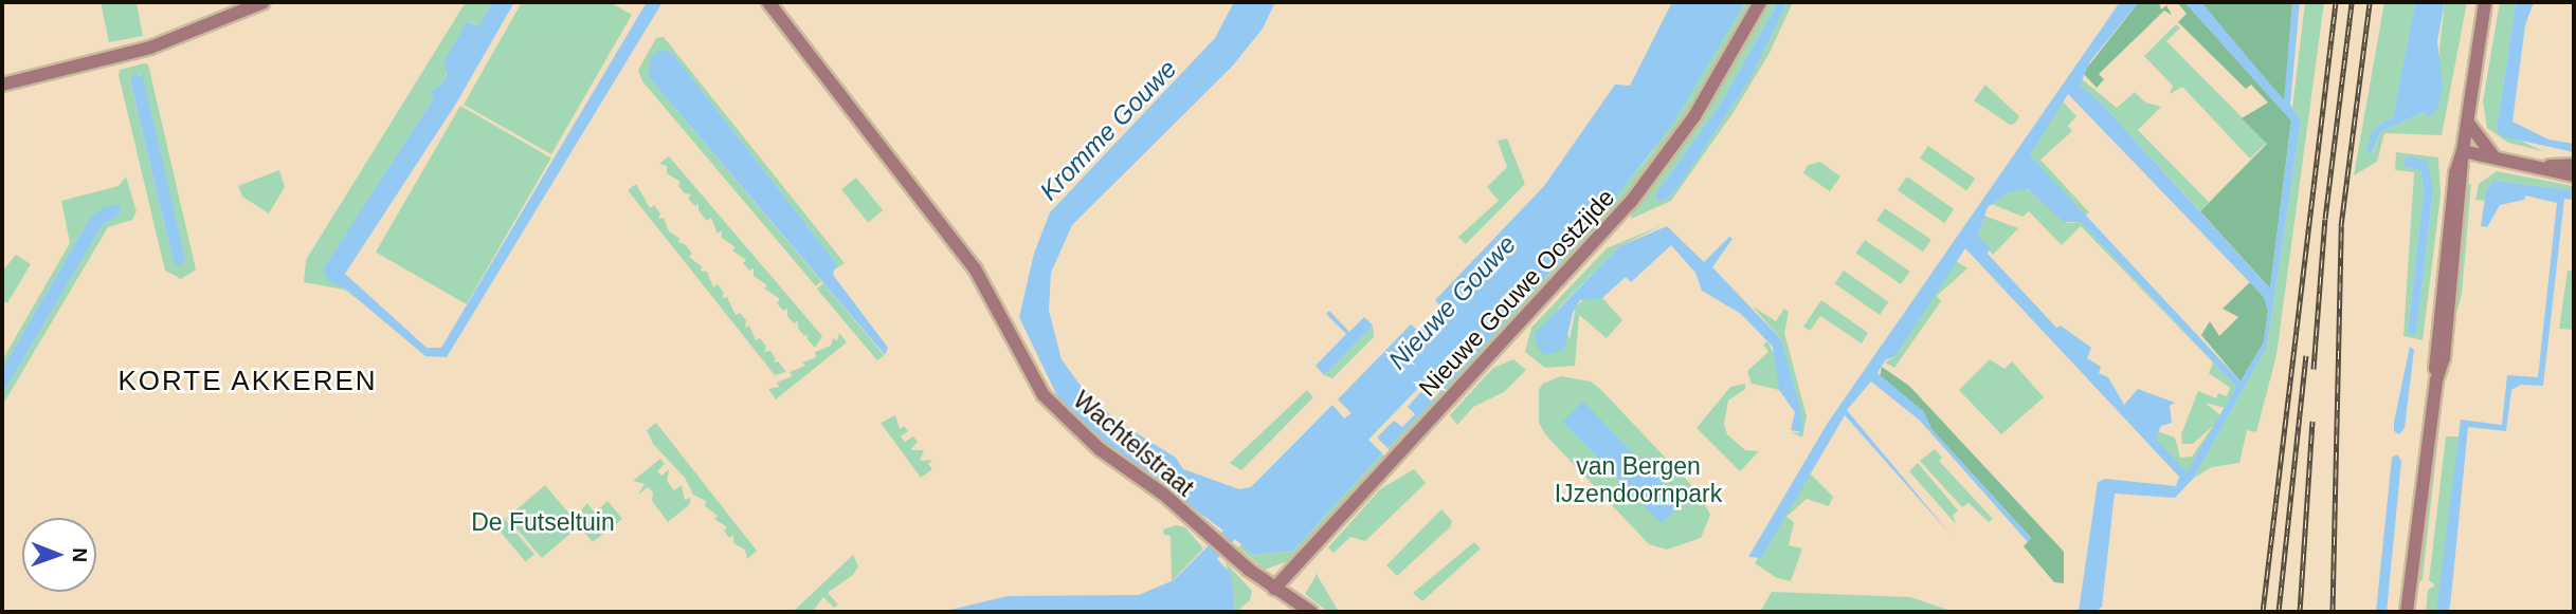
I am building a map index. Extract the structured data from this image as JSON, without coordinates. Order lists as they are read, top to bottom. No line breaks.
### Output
{"streets":{"main road":["Nieuwe Gouwe Oostzijde","Wachtelstraat"]},"crossings":[["Nieuwe Gouwe Oostzijde","Wachtelstraat"]],"districts":["KORTE AKKEREN"],"water":["Kromme Gouwe","Nieuwe Gouwe"],"parks":["van Bergen IJzendoornpark","De Futseltuin"],"north":"right"}
